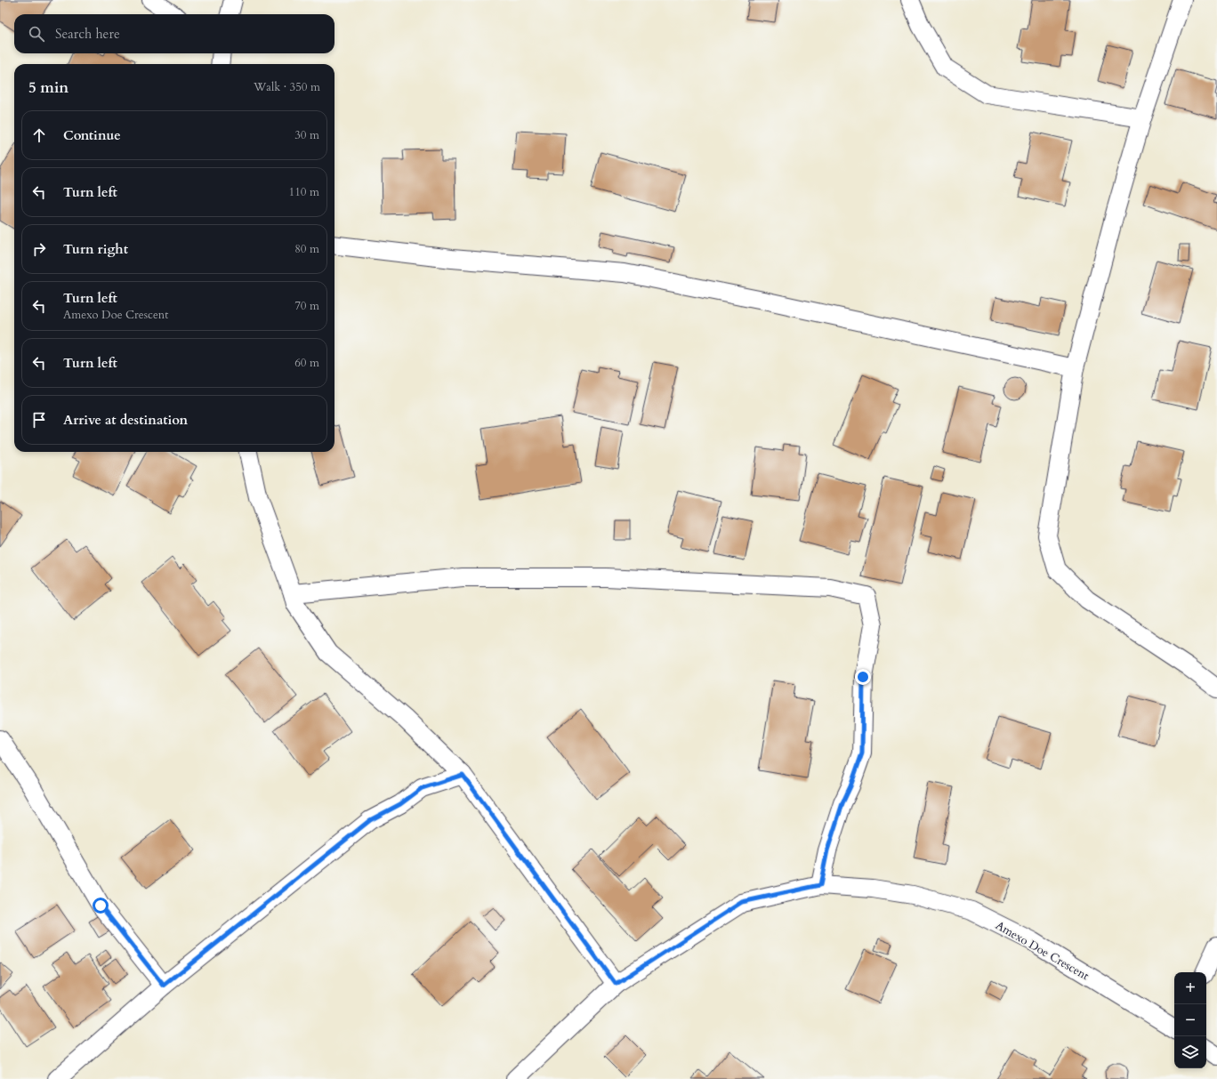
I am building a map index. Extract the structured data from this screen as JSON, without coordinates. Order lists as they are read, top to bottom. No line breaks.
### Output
{"streets":{"street":["Amexo Doe Crescent"]},"page":{"search":"Search here","heading":["5 min","Walk · 350 m"],"list":[["Continue","30 m"],["Turn left","110 m"],["Turn right","80 m"],["Turn left","Amexo Doe Crescent","70 m"],["Turn left","60 m"],"Arrive at destination"],"map_buttons":["+","−"]}}
